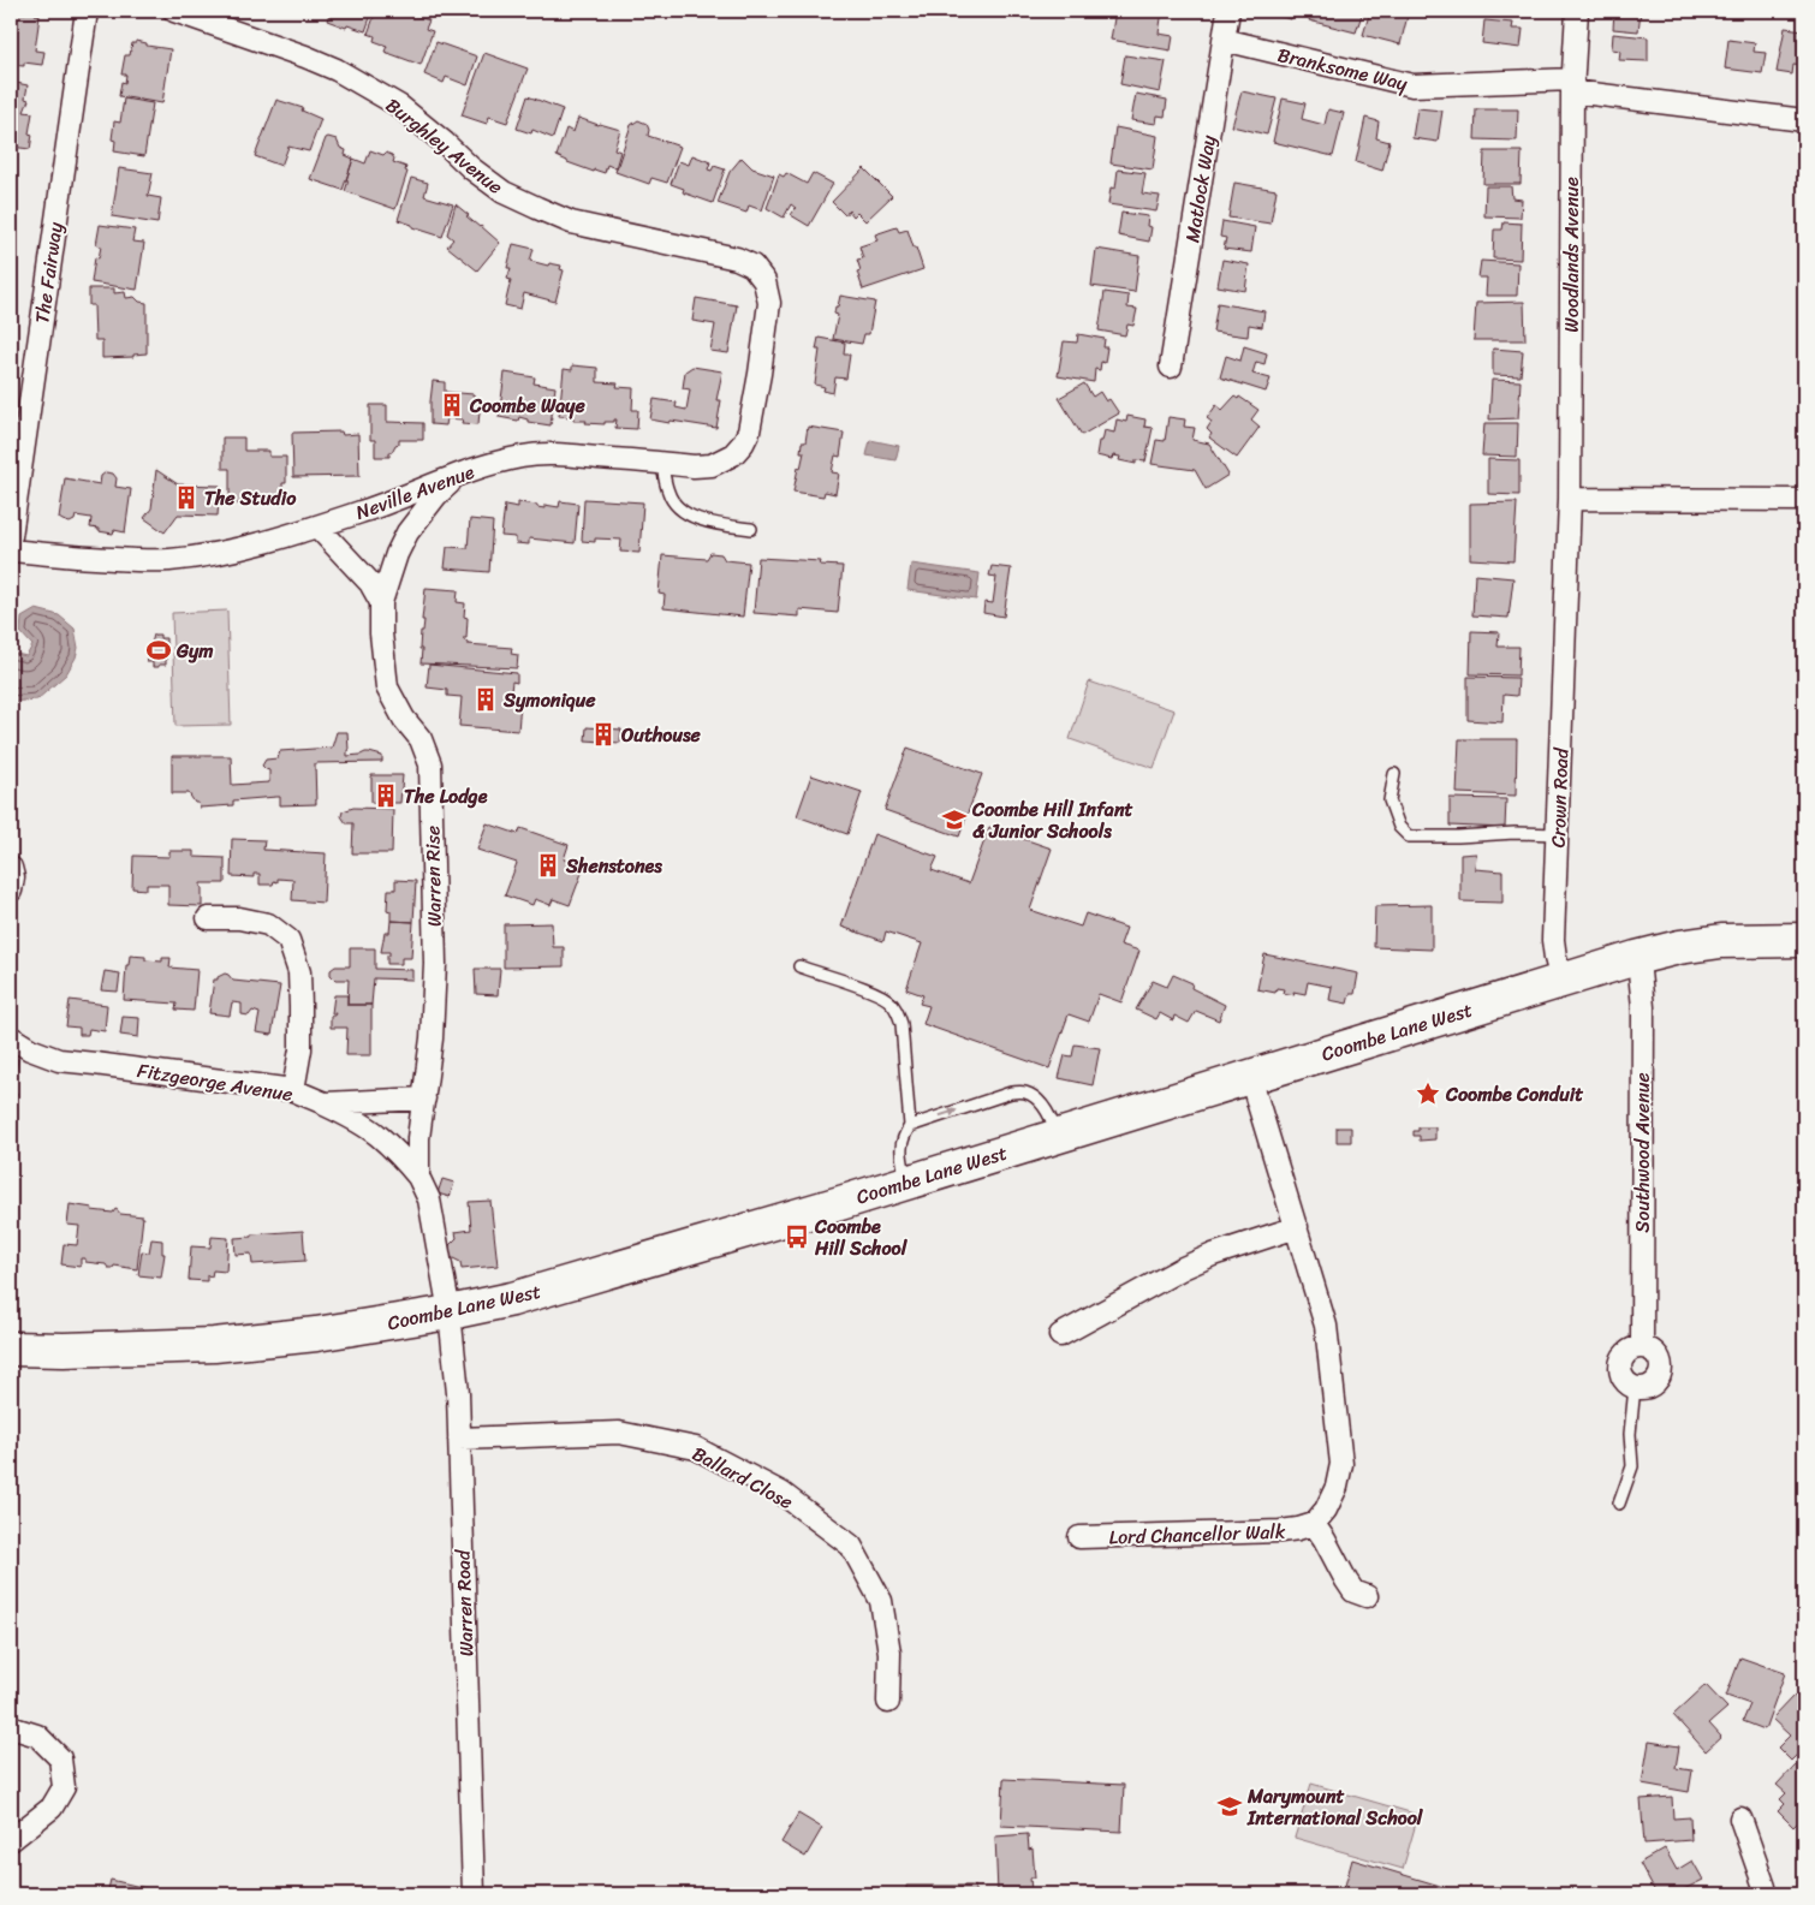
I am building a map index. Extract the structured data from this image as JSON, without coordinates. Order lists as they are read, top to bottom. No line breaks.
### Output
{"streets":{"main road":["Coombe Lane West"],"street":["Branksome Way","Burghley Avenue","Matlock Way","Woodlands Avenue","The Fairway","Neville Avenue","Crown Road","Warren Rise","Fitzgeorge Avenue","Southwood Avenue","Ballard Close","Lord Chancellor Walk","Warren Road"]},"crossings":[["Branksome Way","Matlock Way"],["Branksome Way","Woodlands Avenue"],["Burghley Avenue","Neville Avenue"],["Woodlands Avenue","Crown Road"],["Neville Avenue","Warren Rise"],["Crown Road","Coombe Lane West"],["Warren Rise","Coombe Lane West"],["Warren Rise","Fitzgeorge Avenue"],["Warren Rise","Warren Road"],["Coombe Lane West","Southwood Avenue"],["Coombe Lane West","Lord Chancellor Walk"],["Coombe Lane West","Warren Road"],["Ballard Close","Warren Road"]],"places":{"building":["Coombe Waye","The Studio","Symonique","Outhouse","The Lodge","Shenstones"],"sports":["Gym"],"school or university":["Coombe Hill Infant & Junior Schools","Marymount International School"],"place":["Coombe Conduit"],"bus stop":["Coombe Hill School"]}}
